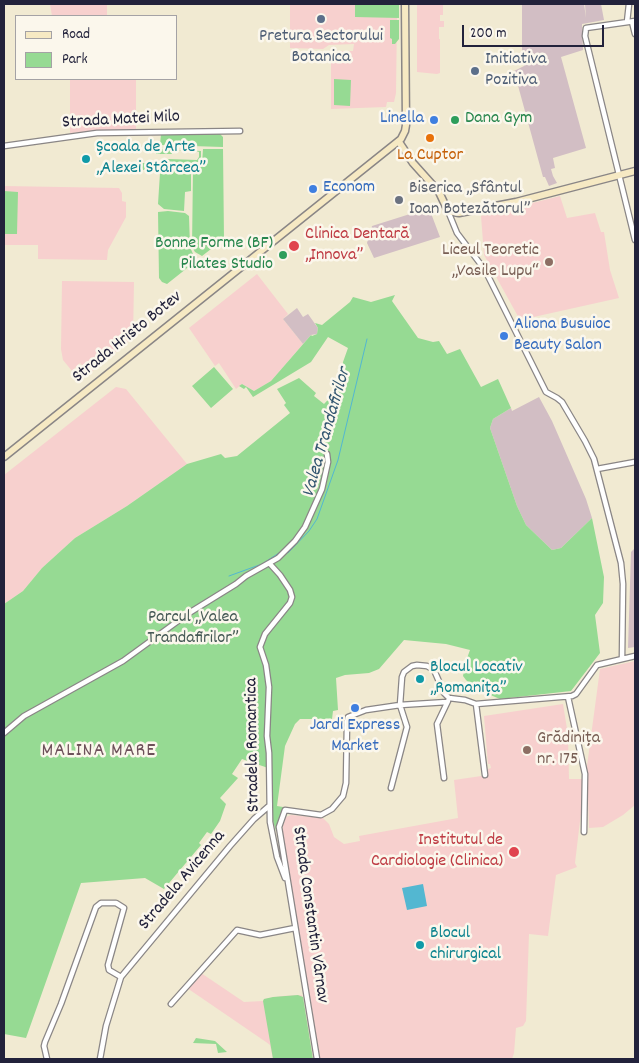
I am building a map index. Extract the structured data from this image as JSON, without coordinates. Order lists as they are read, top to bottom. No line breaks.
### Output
{"streets":{"main road":["Strada Hristo Botev"],"street":["Strada Matei Milo","Stradela Romantica","Stradela Avicenna","Strada Constantin Vârnav"]},"crossings":[["Stradela Romantica","Stradela Avicenna"],["Stradela Romantica","Strada Constantin Vârnav"]],"districts":["MALINA MARE"],"water":["Valea Trandafirilor"],"parks":["Parcul „Valea Trandafirilor”"],"places":["Pretura Sectorului Botanica","Initiativa Pozitiva","Linella","Dana Gym","La Cuptor","Școala de Arte „Alexei Stârcea”","Econom","Biserica „Sfântul Ioan Botezătorul”","Clinica Dentară „Innova”","Bonne Forme (BF) Pilates Studio","Liceul Teoretic „Vasile Lupu“","Aliona Busuioc Beauty Salon","Blocul Locativ „Romanița”","Jardi Express Market","Grădinița nr. 175","Institutul de Cardiologie (Clinica)","Blocul chirurgical"],"legend":["Road","Park"],"scale_bar":"200 m"}
